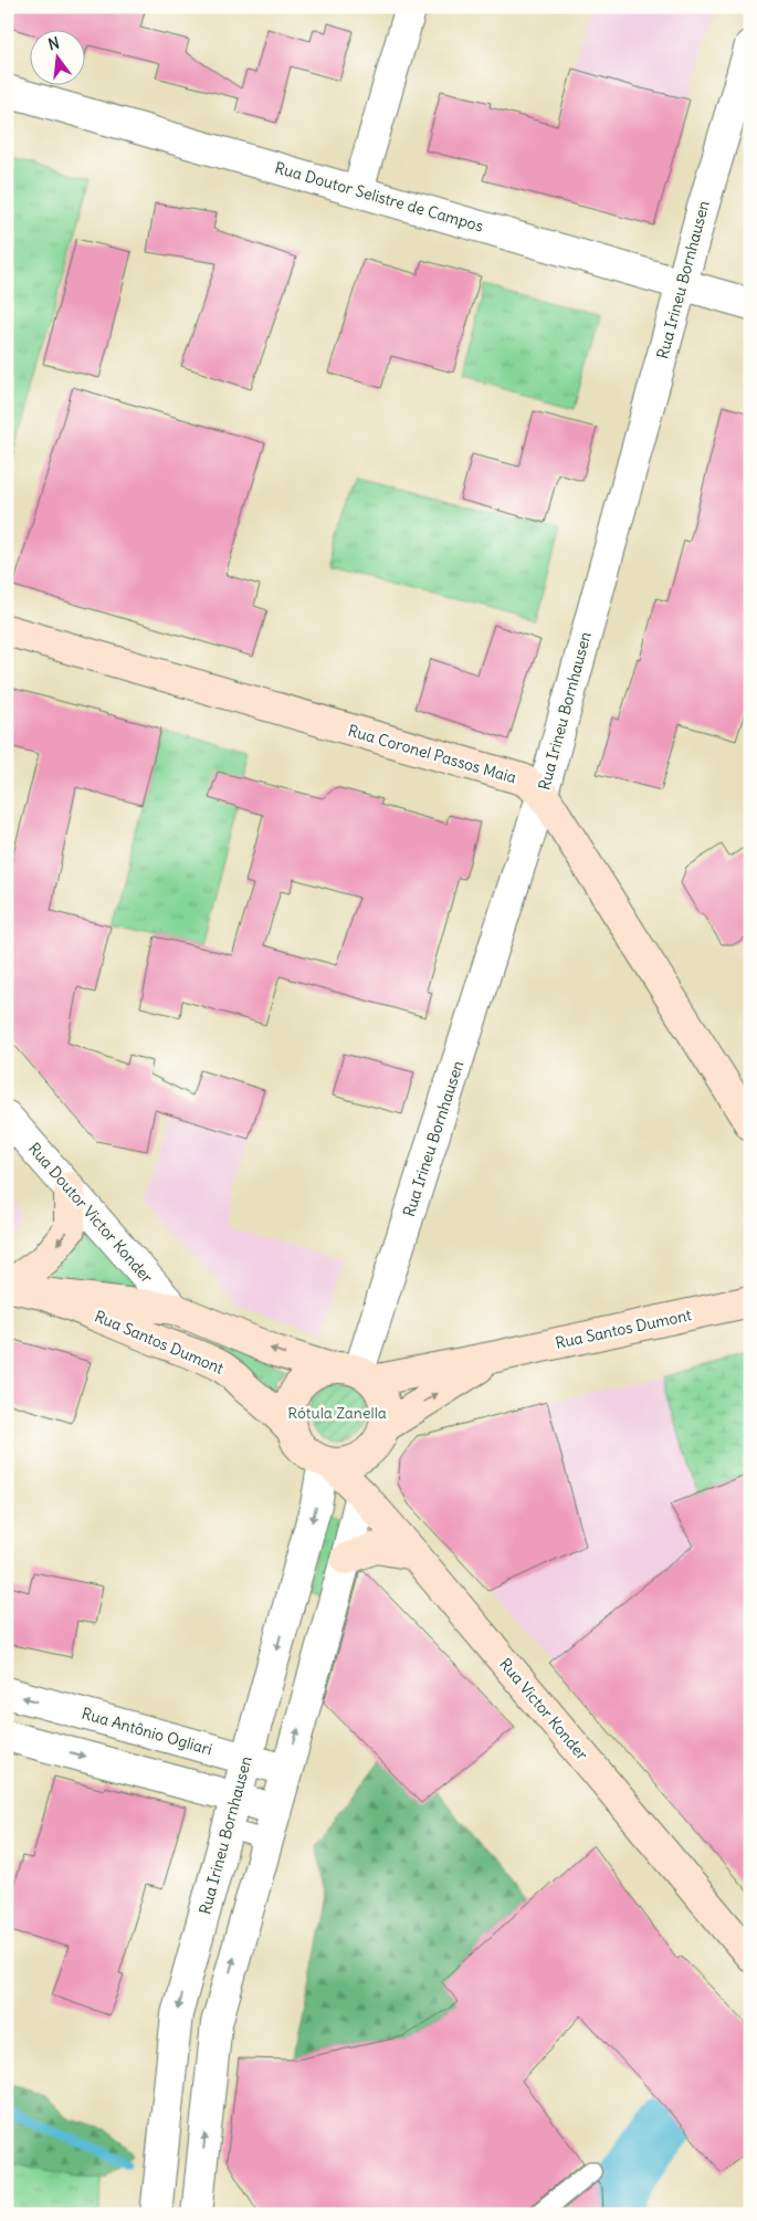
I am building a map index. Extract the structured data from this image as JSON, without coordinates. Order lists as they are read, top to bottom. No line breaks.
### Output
{"streets":{"main road":["Rua Coronel Passos Maia","Rua Santos Dumont","Rua Victor Konder"],"street":["Rua Doutor Selistre de Campos","Rua Irineu Bornhausen","Rua Doutor Victor Konder","Rua Antônio Ogliari"]},"crossings":[["Rua Doutor Selistre de Campos","Rua Irineu Bornhausen"],["Rua Irineu Bornhausen","Rua Coronel Passos Maia"],["Rua Irineu Bornhausen","Rua Santos Dumont"],["Rua Irineu Bornhausen","Rua Victor Konder"],["Rua Irineu Bornhausen","Rua Antônio Ogliari"],["Rua Doutor Victor Konder","Rua Santos Dumont"],["Rua Santos Dumont","Rua Victor Konder"]],"parks":["Rótula Zanella"],"north":"top"}
